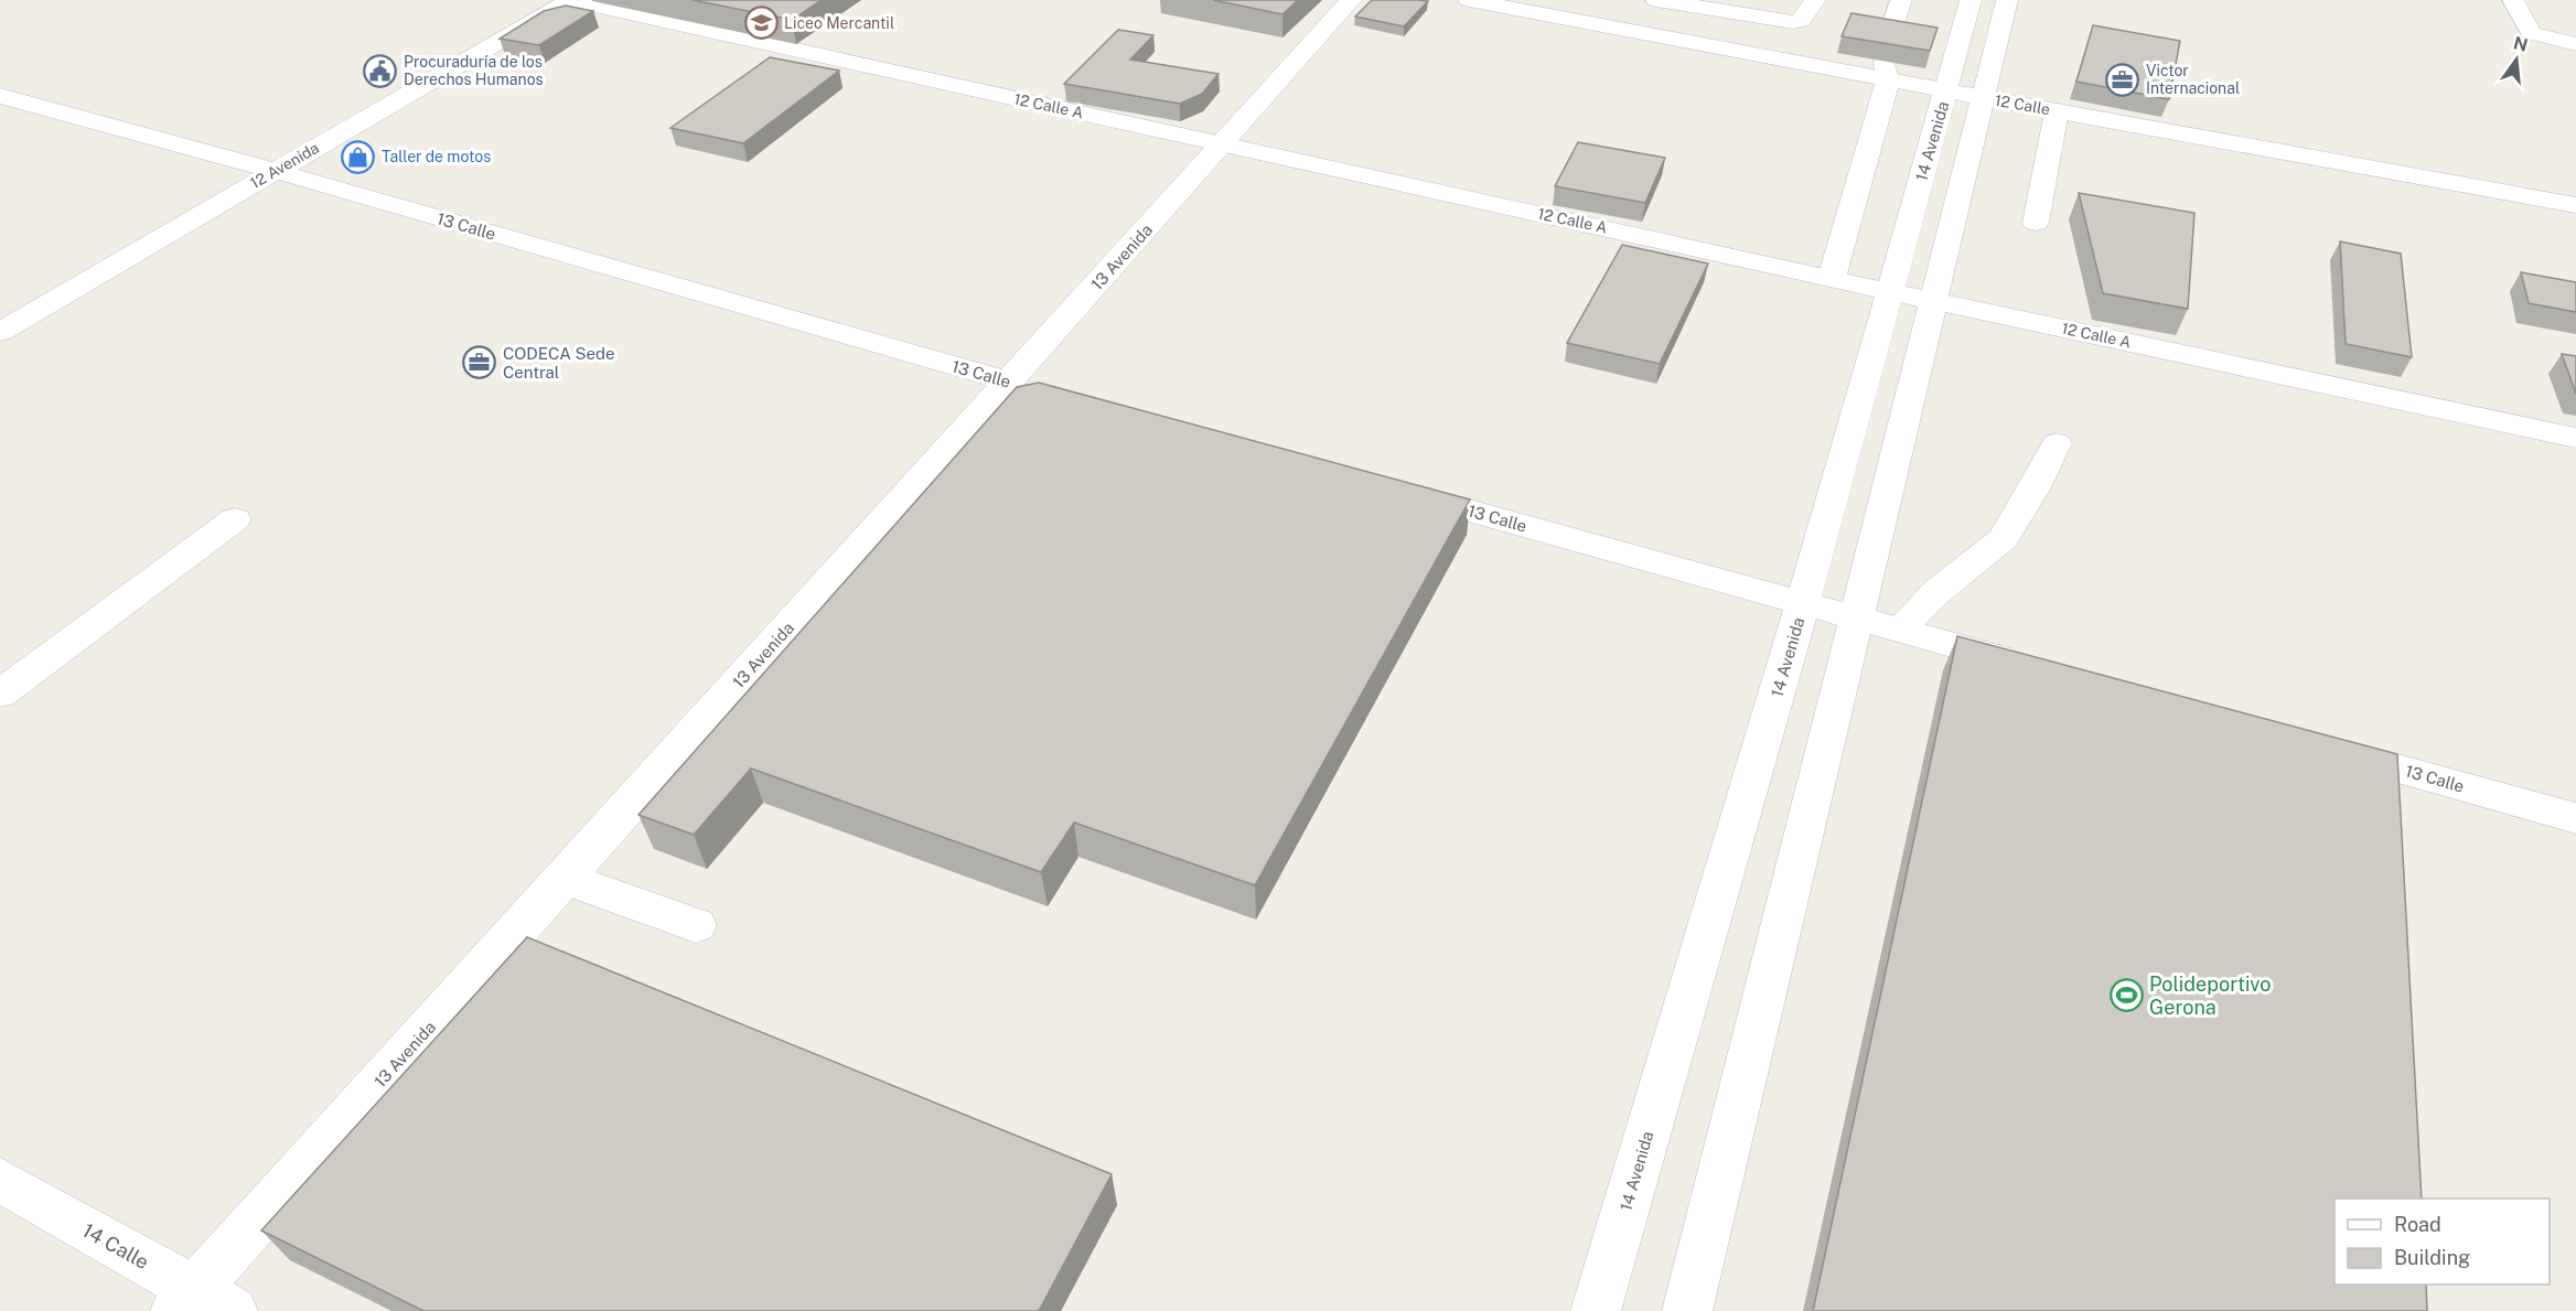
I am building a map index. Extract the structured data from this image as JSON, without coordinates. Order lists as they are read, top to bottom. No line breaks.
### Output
{"streets":{"street":["12 Calle","12 Calle A","14 Avenida","12 Avenida","13 Calle","13 Avenida","14 Calle"]},"crossings":[["12 Calle","14 Avenida"],["12 Calle A","14 Avenida"],["12 Calle A","12 Avenida"],["12 Calle A","13 Avenida"],["14 Avenida","13 Calle"],["12 Avenida","13 Calle"],["13 Calle","13 Avenida"],["13 Avenida","14 Calle"]],"places":{"school or university":["Liceo Mercantil"],"public building":["Procuraduría de los Derechos Humanos"],"office":["Victor Internacional","CODECA Sede Central"],"shop":["Taller de motos"],"sports":["Polideportivo Gerona"]},"legend":["Road","Building"],"north":"top"}
